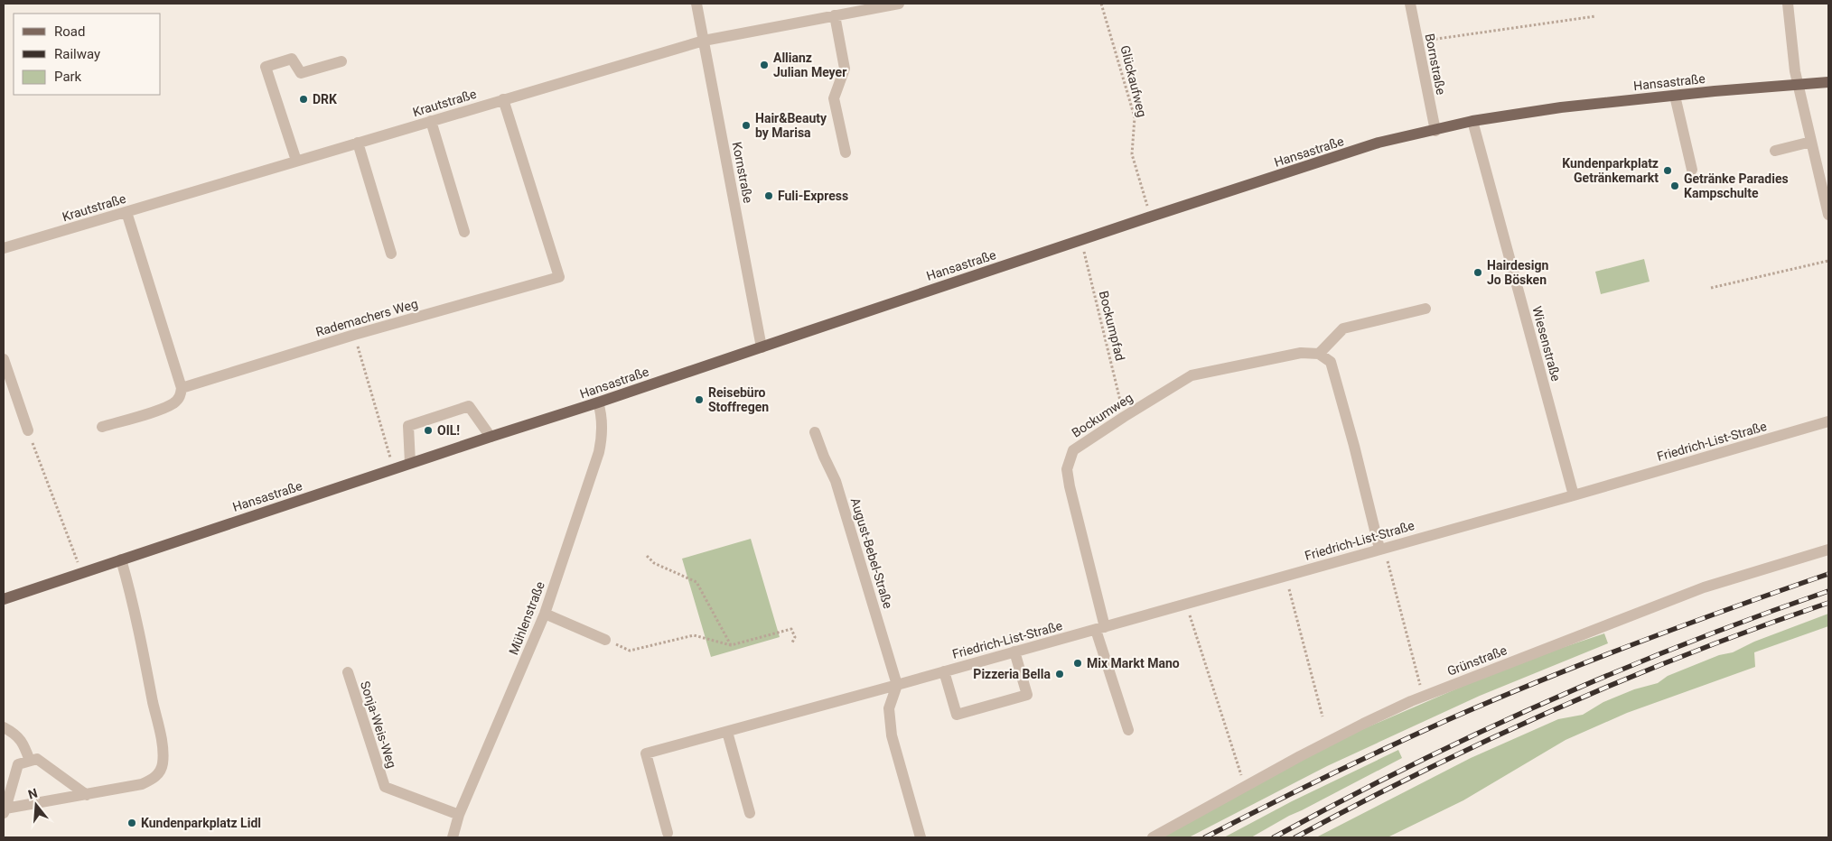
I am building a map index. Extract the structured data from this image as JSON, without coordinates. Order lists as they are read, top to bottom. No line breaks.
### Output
{"streets":{"main road":["Hansastraße"],"street":["Bornstraße","Krautstraße","Kornstraße","Rademachers Weg","Wiesenstraße","Bockumweg","Friedrich-List-Straße","August-Bebel-Straße","Mühlenstraße","Grünstraße","Sonja-Weis-Weg"],"path":["Glückaufweg","Bockumpfad"]},"crossings":[["Bornstraße","Hansastraße"],["Glückaufweg","Hansastraße"],["Hansastraße","Kornstraße"],["Hansastraße","Bockumpfad"],["Hansastraße","Wiesenstraße"],["Hansastraße","Mühlenstraße"],["Krautstraße","Kornstraße"],["Krautstraße","Rademachers Weg"],["Bockumpfad","Bockumweg"],["Wiesenstraße","Friedrich-List-Straße"],["Bockumweg","Friedrich-List-Straße"],["Friedrich-List-Straße","August-Bebel-Straße"],["Mühlenstraße","Sonja-Weis-Weg"]],"places":["Allianz Julian Meyer","DRK","Hair&Beauty by Marisa","Kundenparkplatz Getränkemarkt","Getränke Paradies Kampschulte","Fuli-Express","Hairdesign Jo Bösken","Reisebüro Stoffregen","OIL!","Mix Markt Mano","Pizzeria Bella","Kundenparkplatz Lidl"],"legend":["Road","Railway","Park"],"north":"top"}
